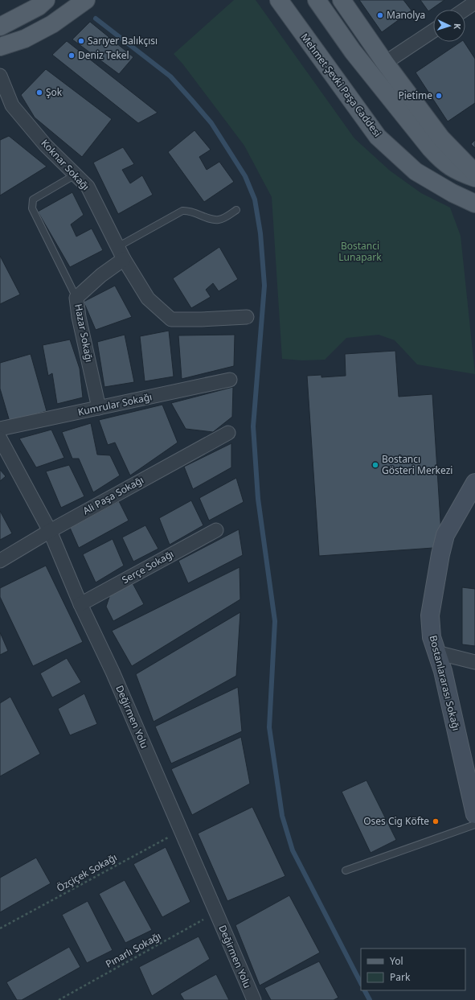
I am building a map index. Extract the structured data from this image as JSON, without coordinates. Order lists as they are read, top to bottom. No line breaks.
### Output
{"streets":{"main road":["Mehmet Şevki Paşa Caddesi","Bostanlararası Sokağı"],"street":["Koknar Sokağı","Hazar Sokağı","Kumrular Sokağı","Ali Paşa Sokağı","Serçe Sokağı","Değirmen Yolu"],"path":["Özçiçek Sokağı","Pınarlı Sokağı"]},"crossings":[["Koknar Sokağı","Hazar Sokağı"],["Hazar Sokağı","Kumrular Sokağı"],["Ali Paşa Sokağı","Değirmen Yolu"],["Serçe Sokağı","Değirmen Yolu"],["Değirmen Yolu","Özçiçek Sokağı"],["Değirmen Yolu","Pınarlı Sokağı"]],"parks":["Bostanci Lunapark"],"places":["Manolya","Sarıyer Balıkçısı","Deniz Tekel","Şok","Pietime","Bostancı Gösteri Merkezi","Oses Cig Köfte"],"legend":["Yol","Park"],"north":"right"}
